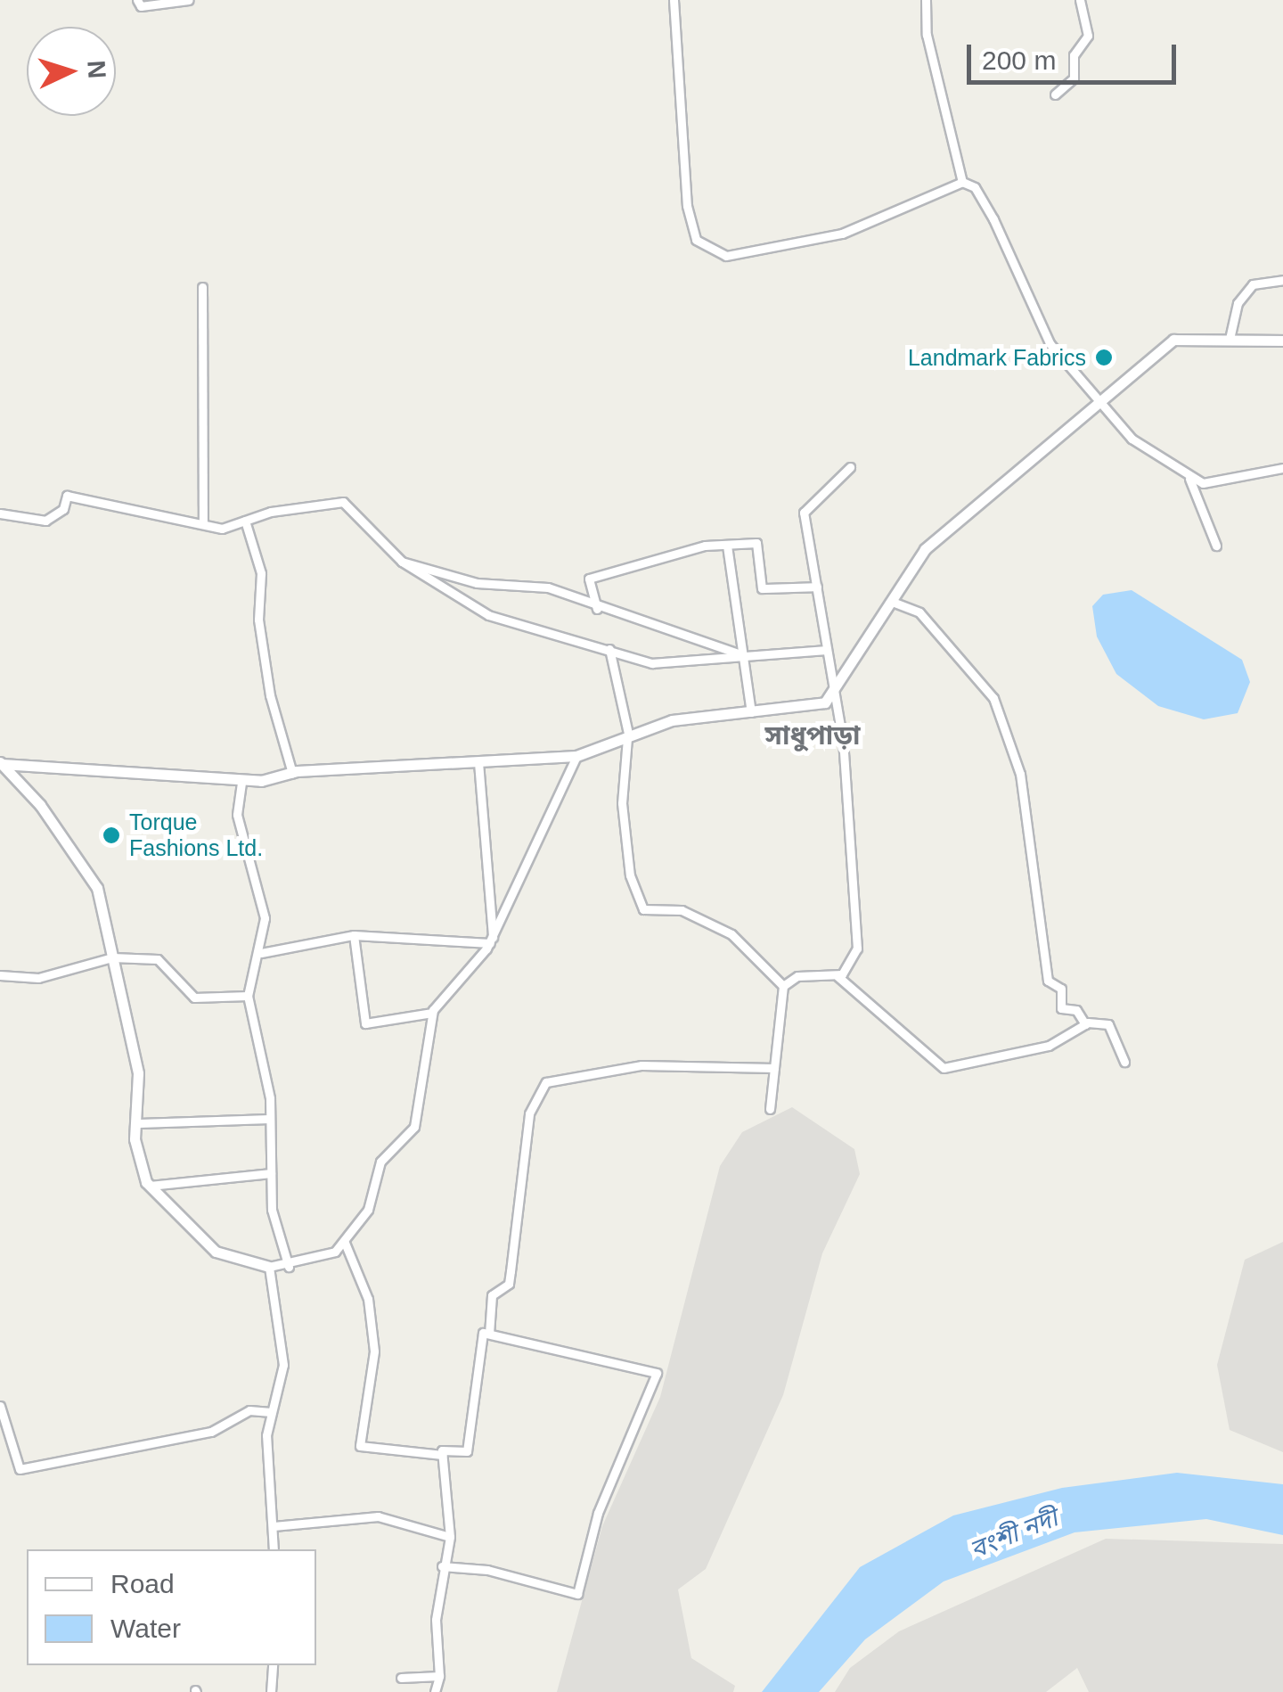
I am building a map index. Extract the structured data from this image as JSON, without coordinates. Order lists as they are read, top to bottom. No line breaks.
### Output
{"districts":["সাধুপাড়া"],"water":["বংশী নদী"],"places":["Landmark Fabrics","Torque Fashions Ltd."],"legend":["Road","Water"],"scale_bar":"200 m","north":"right"}
